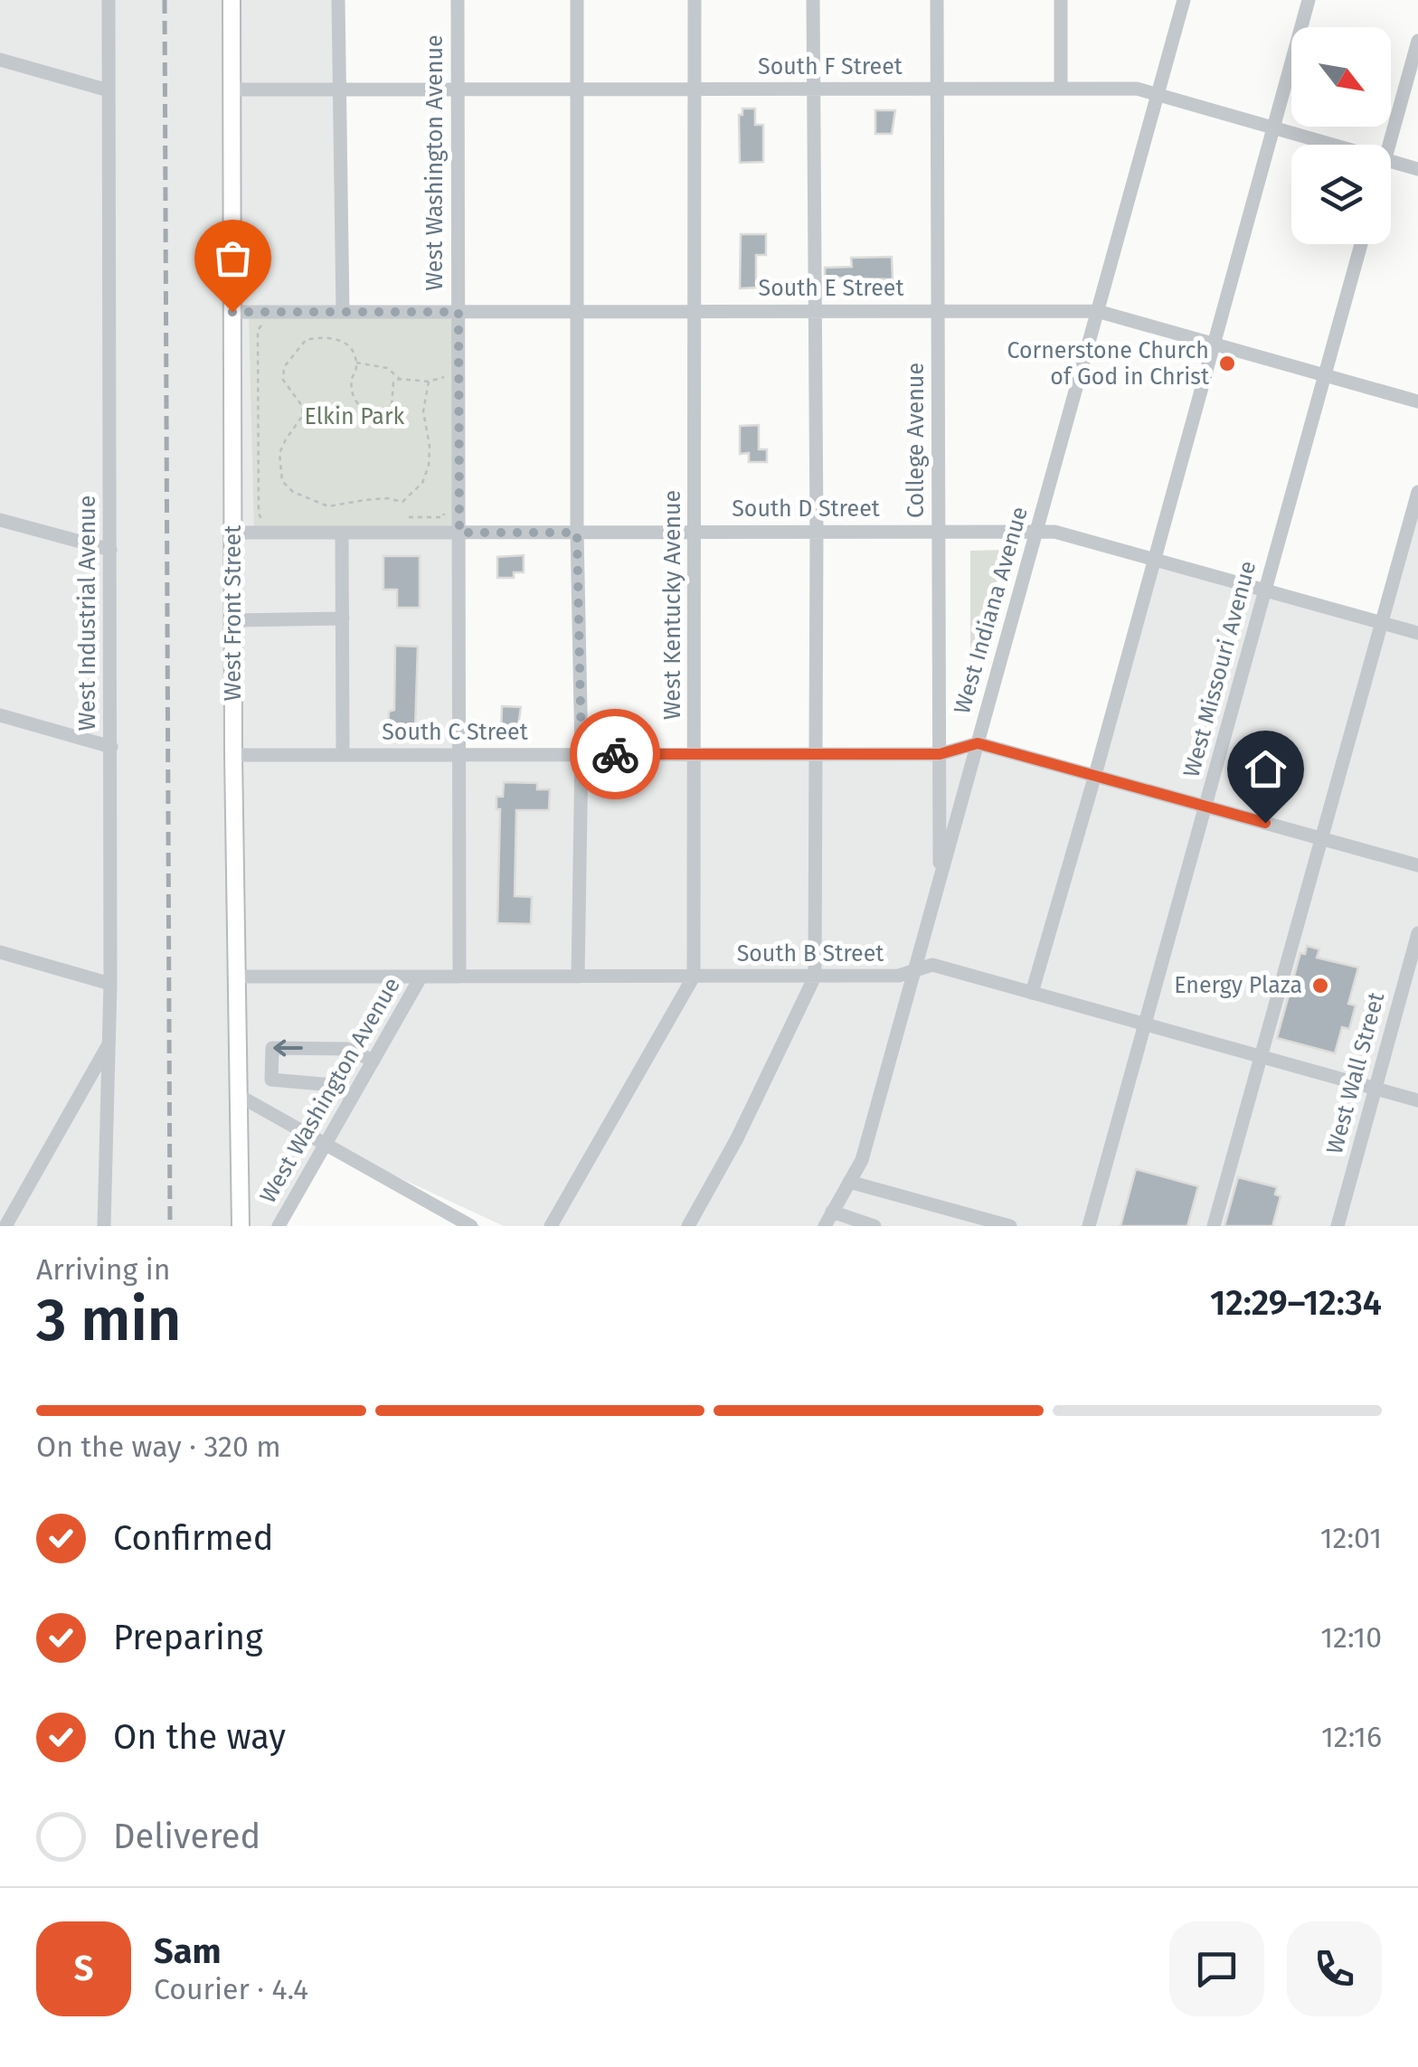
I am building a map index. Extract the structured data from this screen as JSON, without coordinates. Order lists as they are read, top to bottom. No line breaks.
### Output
{"streets":{"main road":["West Front Street"],"street":["South F Street","West Washington Avenue","South E Street","College Avenue","South D Street","West Kentucky Avenue","West Indiana Avenue","West Industrial Avenue","West Missouri Avenue","South C Street","South B Street","West Wall Street"]},"crossings":[["South F Street","West Washington Avenue"],["South F Street","College Avenue"],["South F Street","West Kentucky Avenue"],["South F Street","West Indiana Avenue"],["South F Street","West Front Street"],["West Washington Avenue","South E Street"],["West Washington Avenue","South D Street"],["West Washington Avenue","South C Street"],["West Washington Avenue","South B Street"],["South E Street","College Avenue"],["South E Street","West Kentucky Avenue"],["South E Street","West Indiana Avenue"],["South E Street","West Front Street"],["South E Street","West Missouri Avenue"],["College Avenue","South D Street"],["College Avenue","West Indiana Avenue"],["College Avenue","South C Street"],["South D Street","West Kentucky Avenue"],["South D Street","West Indiana Avenue"],["South D Street","West Front Street"],["South D Street","West Missouri Avenue"],["West Kentucky Avenue","South C Street"],["West Kentucky Avenue","South B Street"],["West Indiana Avenue","South C Street"],["West Indiana Avenue","South B Street"],["West Front Street","South C Street"],["West Front Street","South B Street"],["West Missouri Avenue","South B Street"],["South B Street","West Wall Street"]],"parks":["Elkin Park"],"places":["Cornerstone Church of God in Christ","Energy Plaza"],"north":"bottom right","page":{"heading":["3 min","Arriving in","12:29–12:34"],"panel":["Sam","Courier · 4.4"],"bar":"On the way · 320 m","list":[["Confirmed","12:01"],["Preparing","12:10"],["On the way","12:16"],"Delivered"],"round":"S"}}
